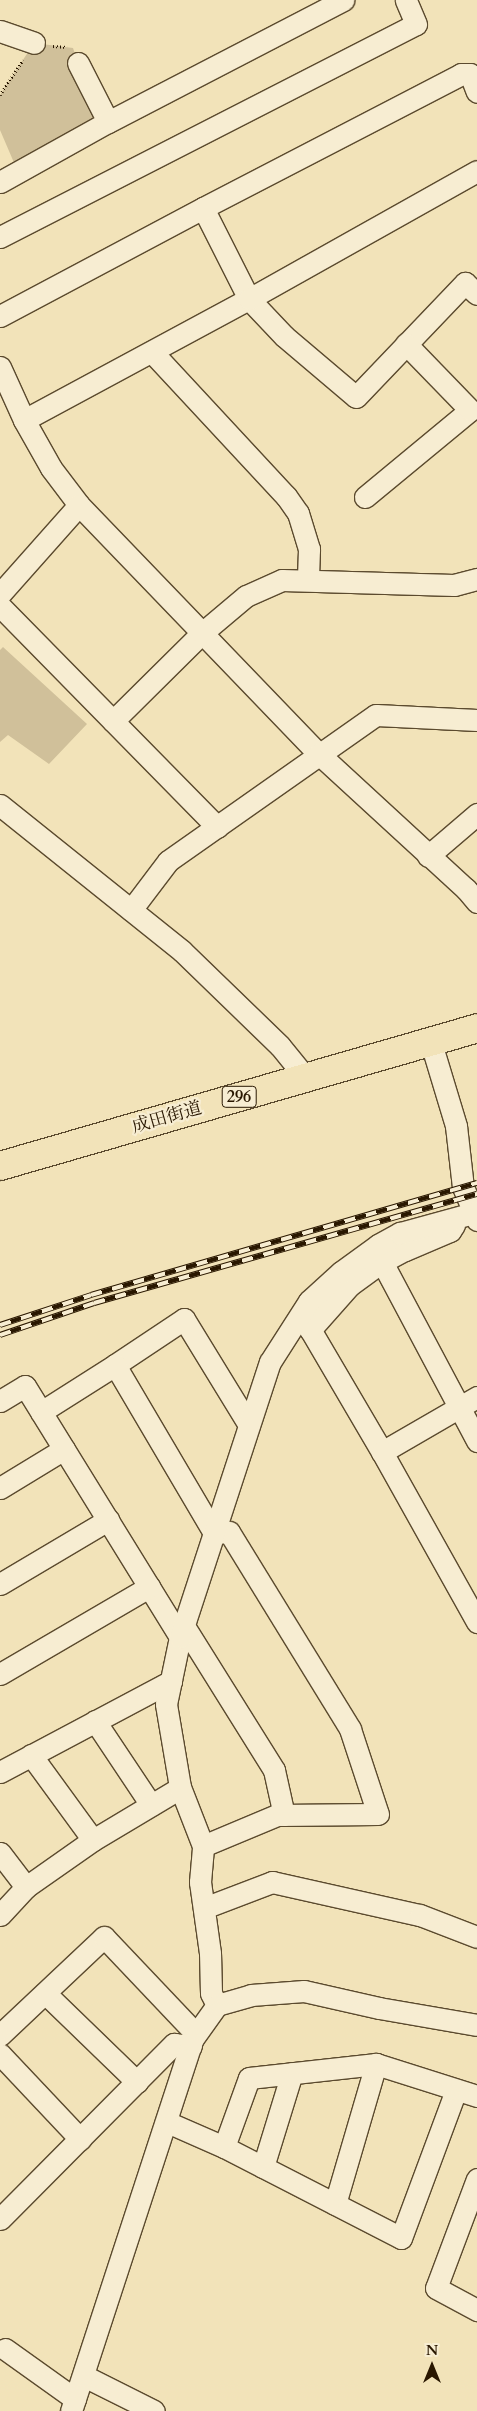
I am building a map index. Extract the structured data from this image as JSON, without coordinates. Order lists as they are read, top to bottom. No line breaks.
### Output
{"streets":{"highway":["296","成田街道"]},"north":"top"}
